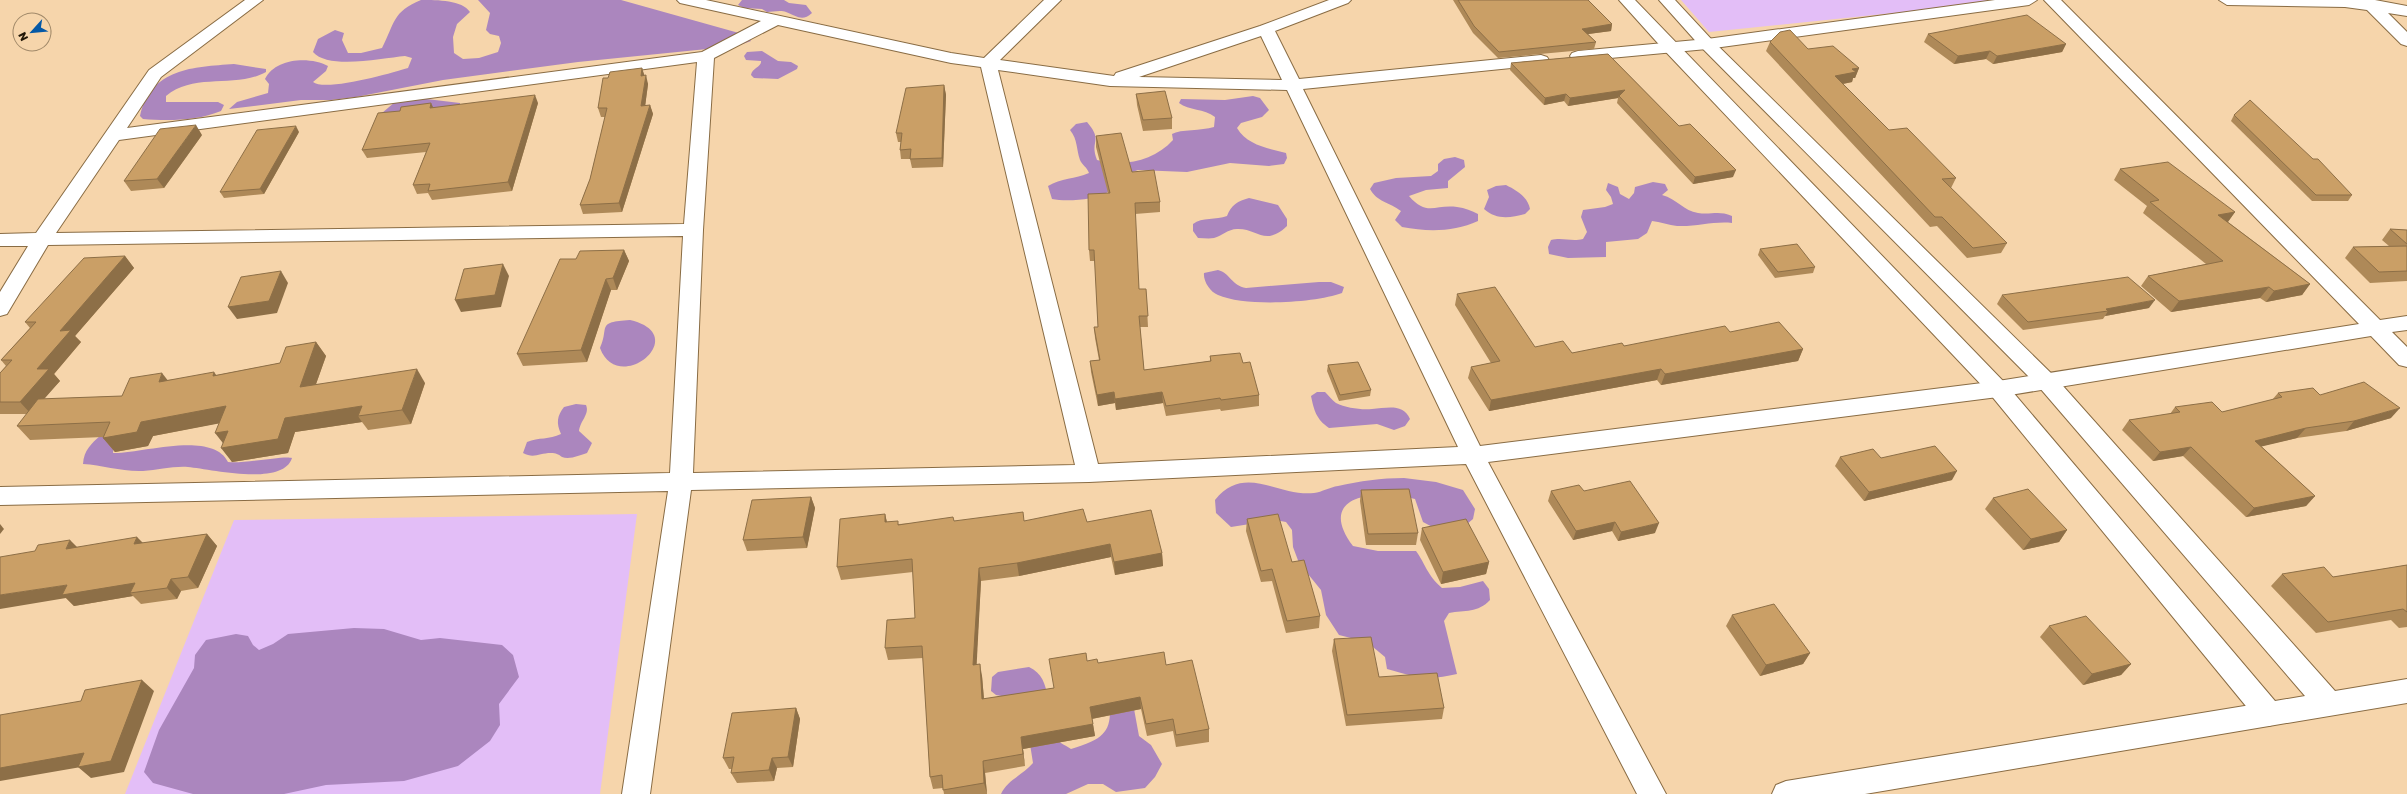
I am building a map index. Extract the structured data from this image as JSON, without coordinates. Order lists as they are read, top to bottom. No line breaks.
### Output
{"north":"bottom left"}
